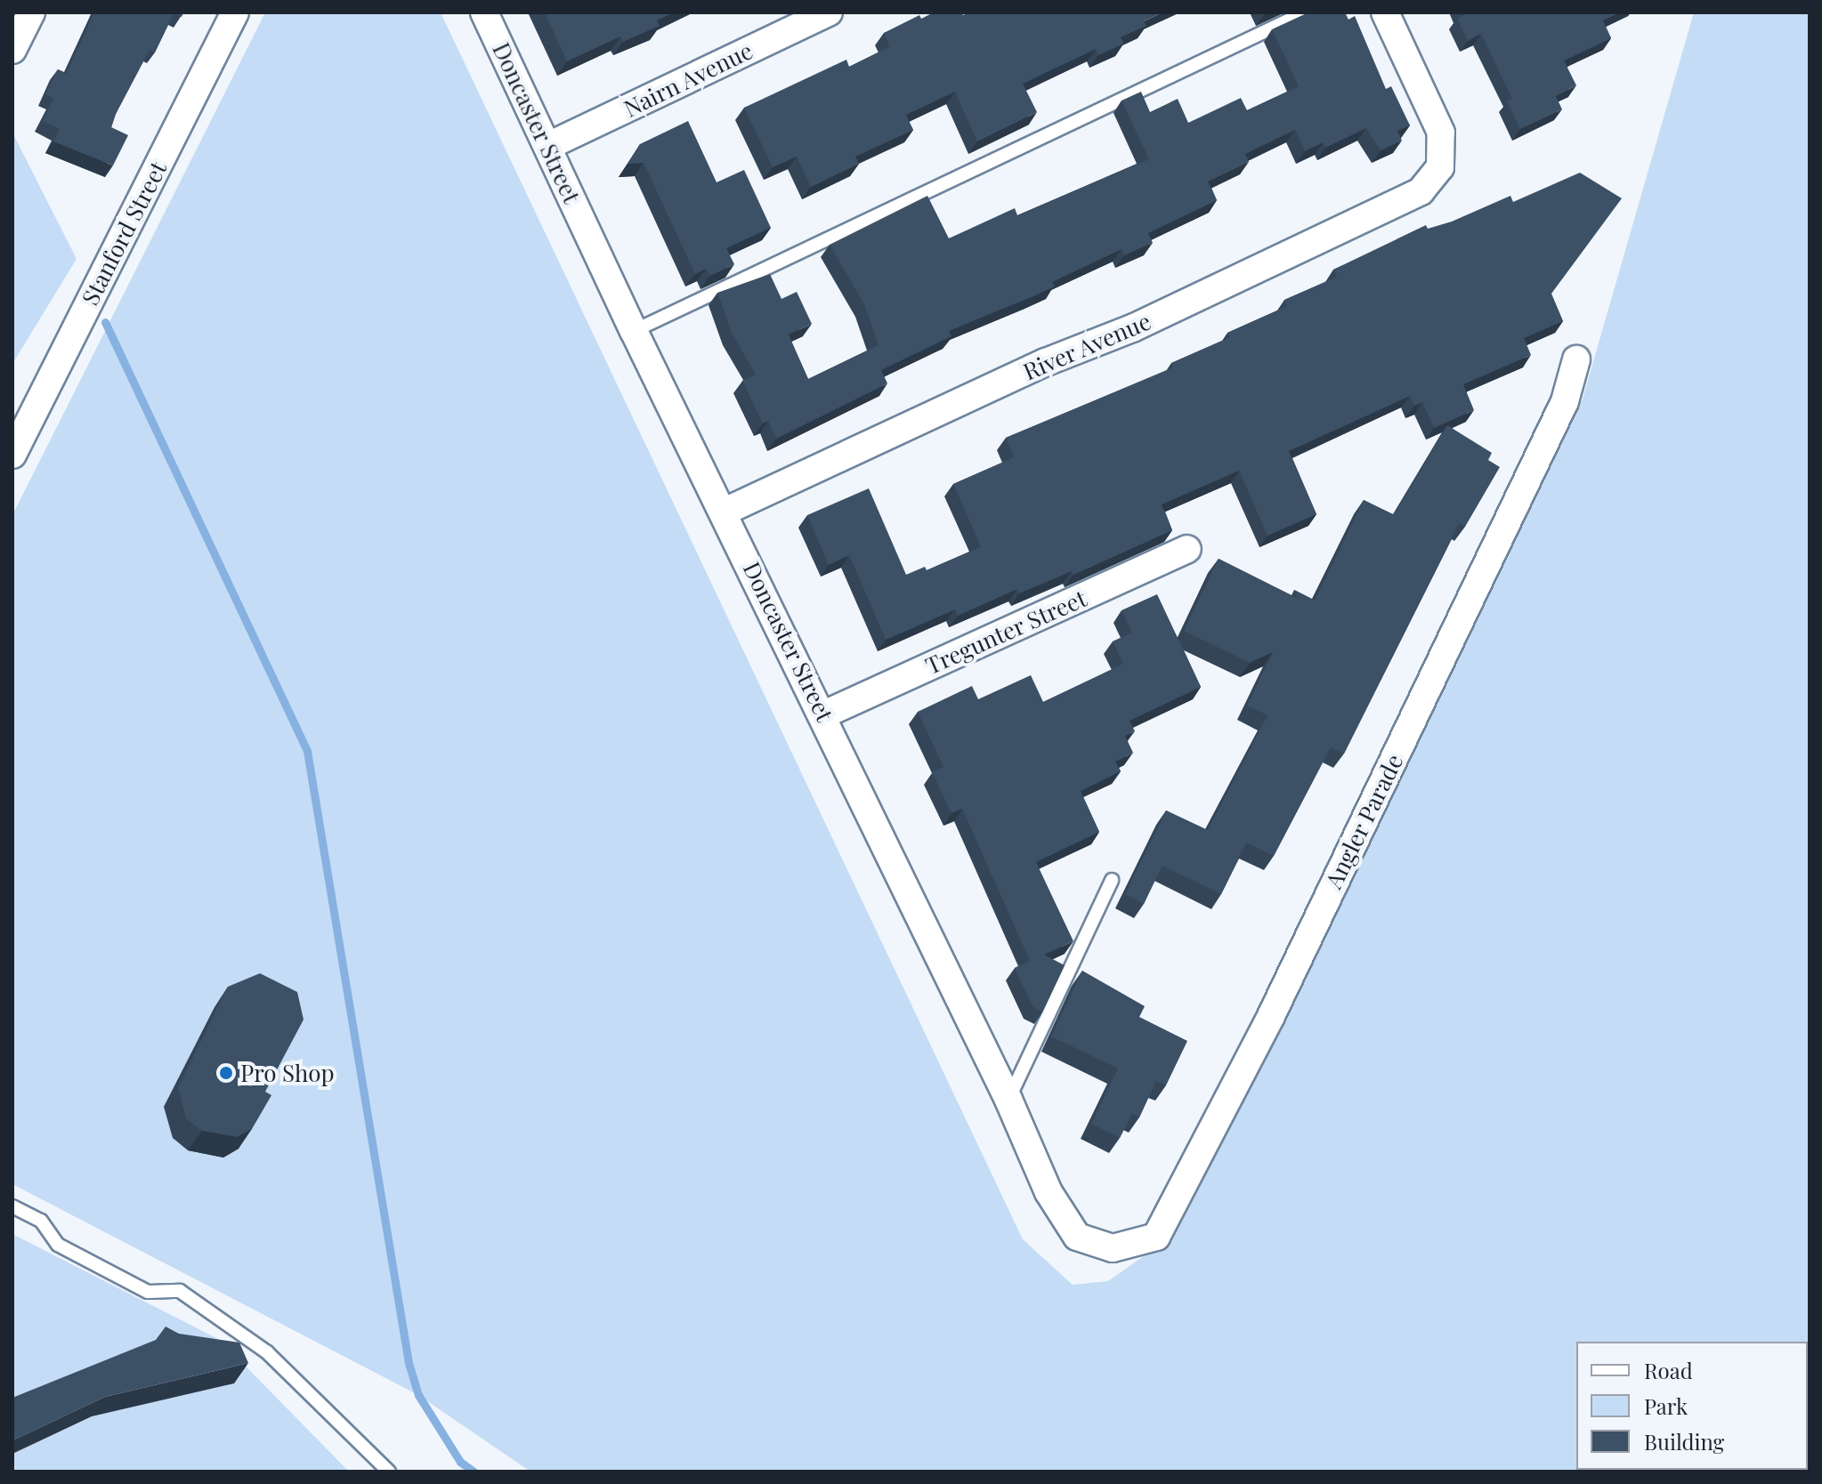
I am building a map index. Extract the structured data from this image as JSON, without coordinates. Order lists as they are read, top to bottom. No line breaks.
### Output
{"streets":{"street":["Nairn Avenue","Doncaster Street","Stanford Street","River Avenue","Tregunter Street","Angler Parade"]},"crossings":[["Nairn Avenue","Doncaster Street"],["Doncaster Street","River Avenue"],["Doncaster Street","Tregunter Street"],["Doncaster Street","Angler Parade"]],"places":["Pro Shop"],"legend":["Road","Park","Building"]}
